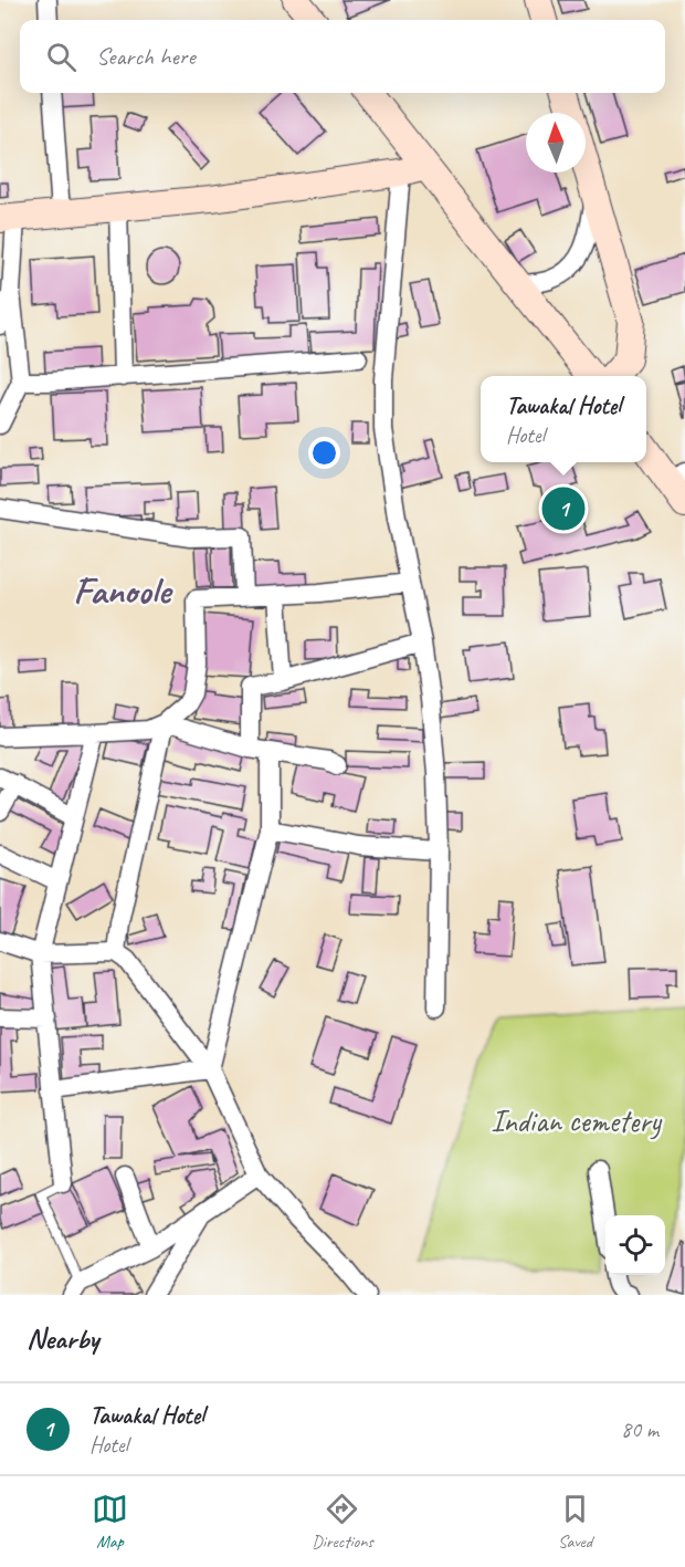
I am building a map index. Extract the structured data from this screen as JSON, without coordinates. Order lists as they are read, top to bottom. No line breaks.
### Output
{"districts":["Fanoole"],"parks":["Indian cemetery"],"north":"top","page":{"search":"Search here","popup":["Tawakal Hotel","Hotel"],"pins":"1","heading":"Nearby","list":[{"mark":"1","name":"Tawakal Hotel","note":"Hotel","value":"80 m"}],"nav":["Map","Directions","Saved"]}}
